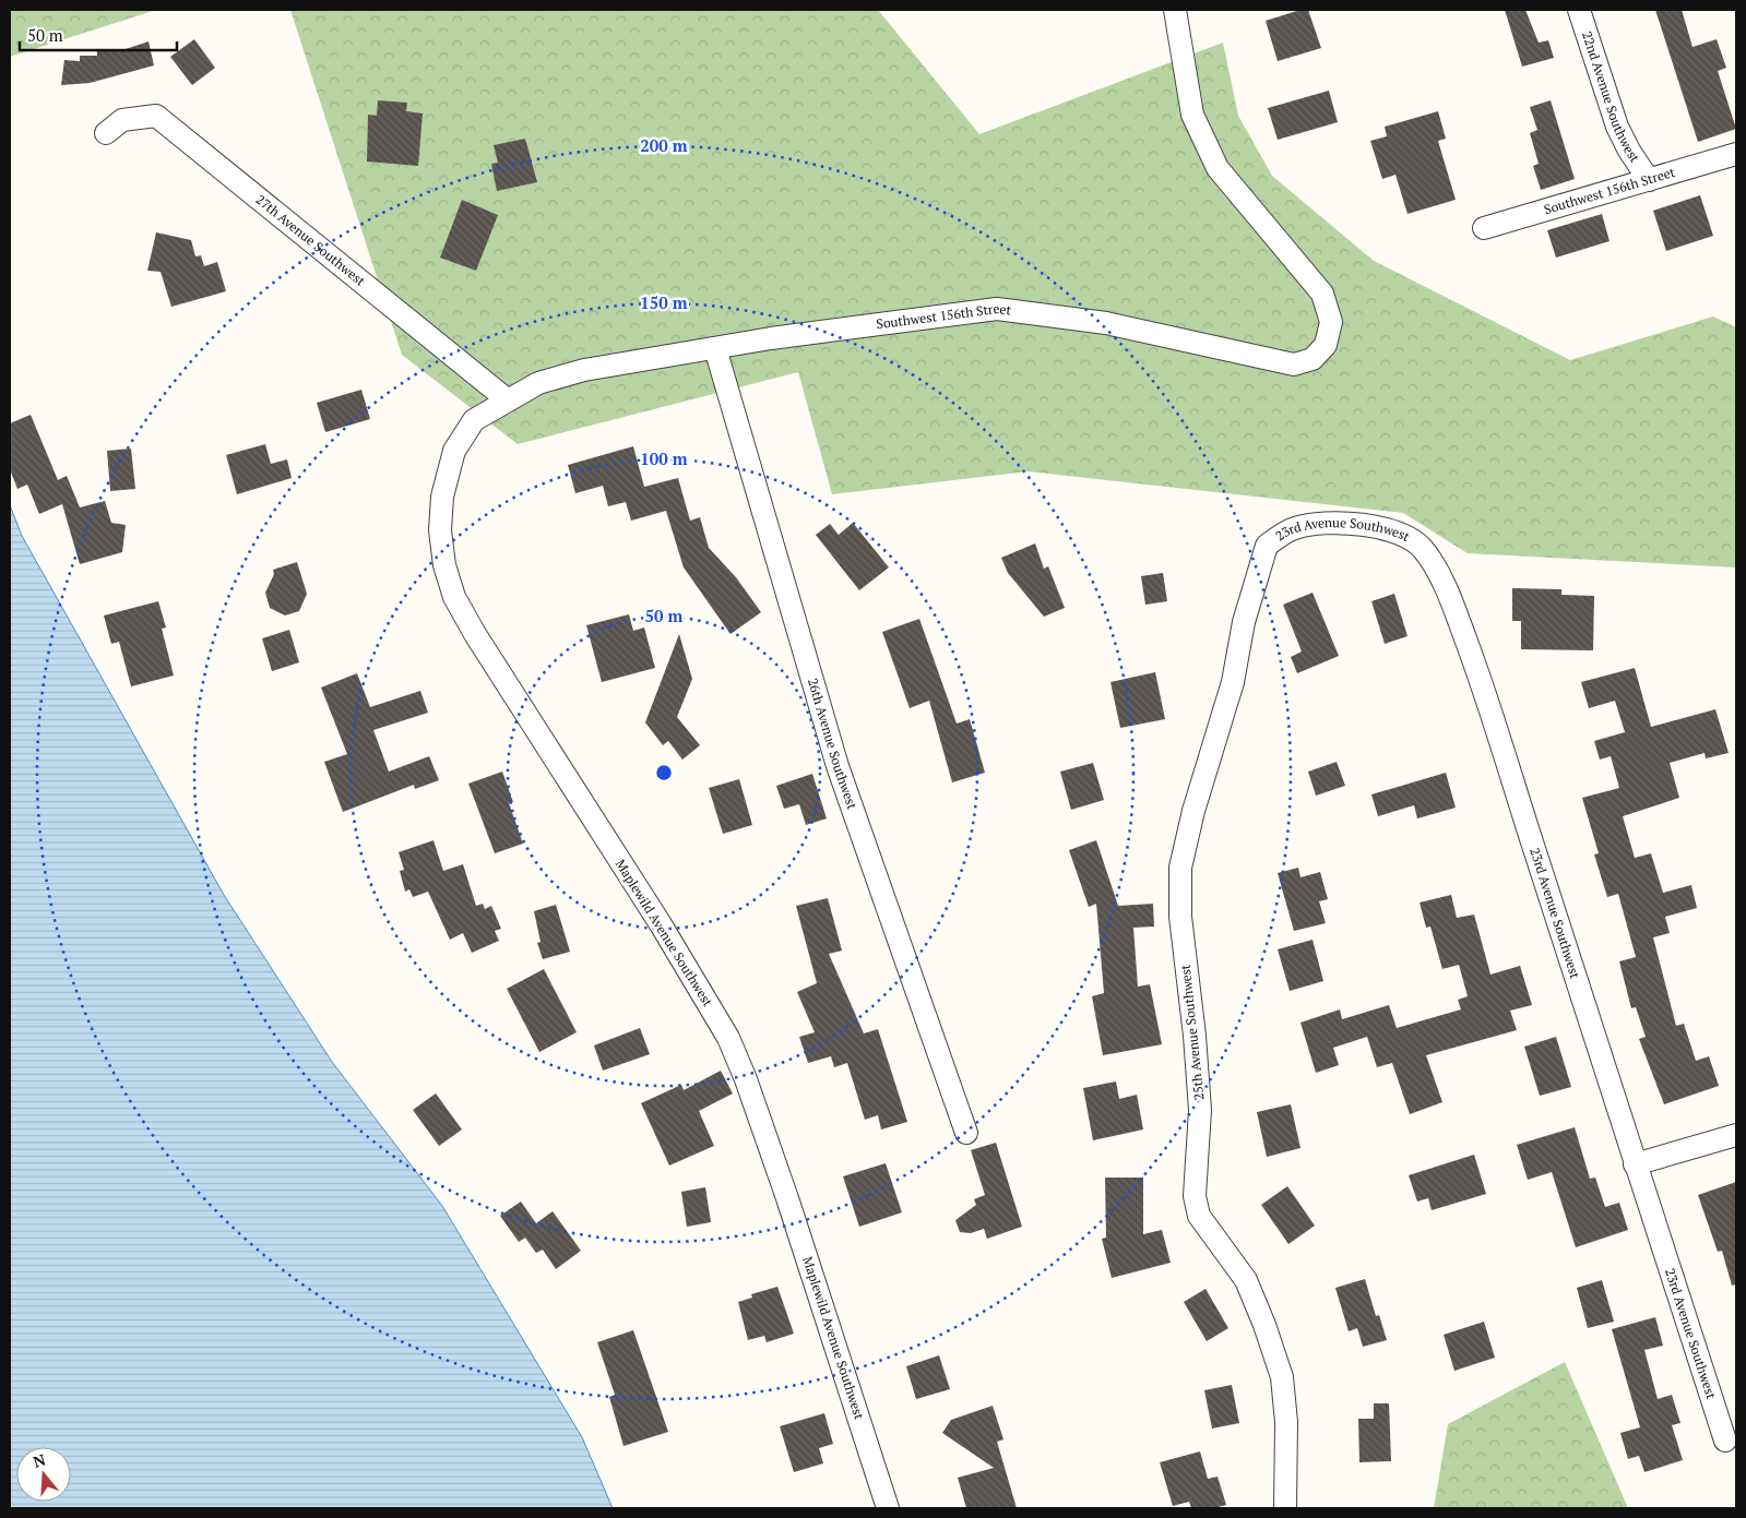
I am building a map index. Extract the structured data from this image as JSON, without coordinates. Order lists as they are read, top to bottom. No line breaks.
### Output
{"streets":{"street":["22nd Avenue Southwest","Southwest 156th Street","27th Avenue Southwest","23rd Avenue Southwest","26th Avenue Southwest","Maplewild Avenue Southwest","25th Avenue Southwest"]},"crossings":[["22nd Avenue Southwest","Southwest 156th Street"],["Southwest 156th Street","27th Avenue Southwest"],["Southwest 156th Street","26th Avenue Southwest"],["Southwest 156th Street","Maplewild Avenue Southwest"],["27th Avenue Southwest","Maplewild Avenue Southwest"],["23rd Avenue Southwest","25th Avenue Southwest"]],"scale_bar":"50 m","north":"top","rings":["200 m","150 m","100 m","50 m"]}
